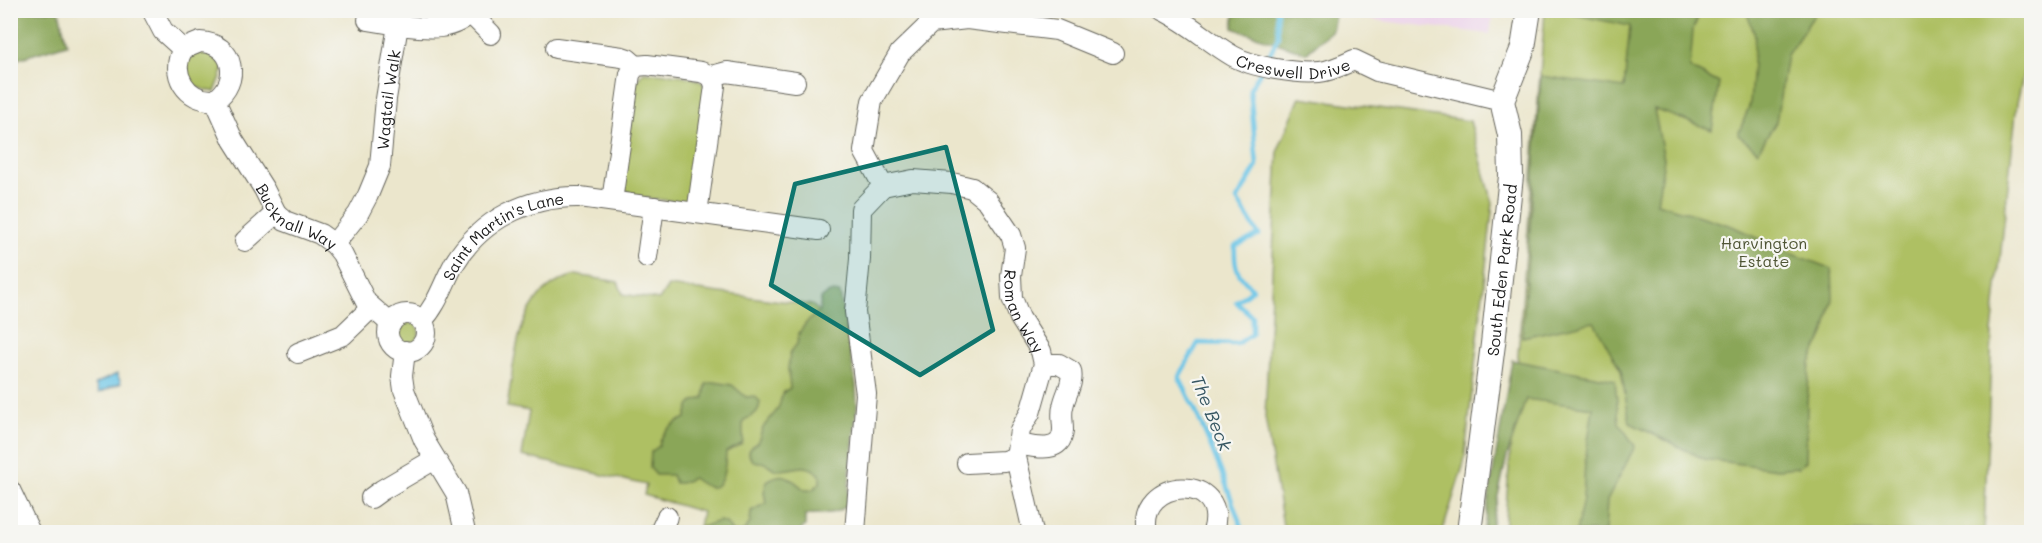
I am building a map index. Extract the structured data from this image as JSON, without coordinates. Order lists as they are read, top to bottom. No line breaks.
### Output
{"streets":{"main road":["South Eden Park Road"],"street":["Creswell Drive","Wagtail Walk","Bucknall Way","Saint Martin's Lane","Roman Way"]},"crossings":[["Creswell Drive","South Eden Park Road"],["Wagtail Walk","Bucknall Way"],["Bucknall Way","Saint Martin's Lane"]],"water":["The Beck"],"parks":["Harvington Estate"]}
